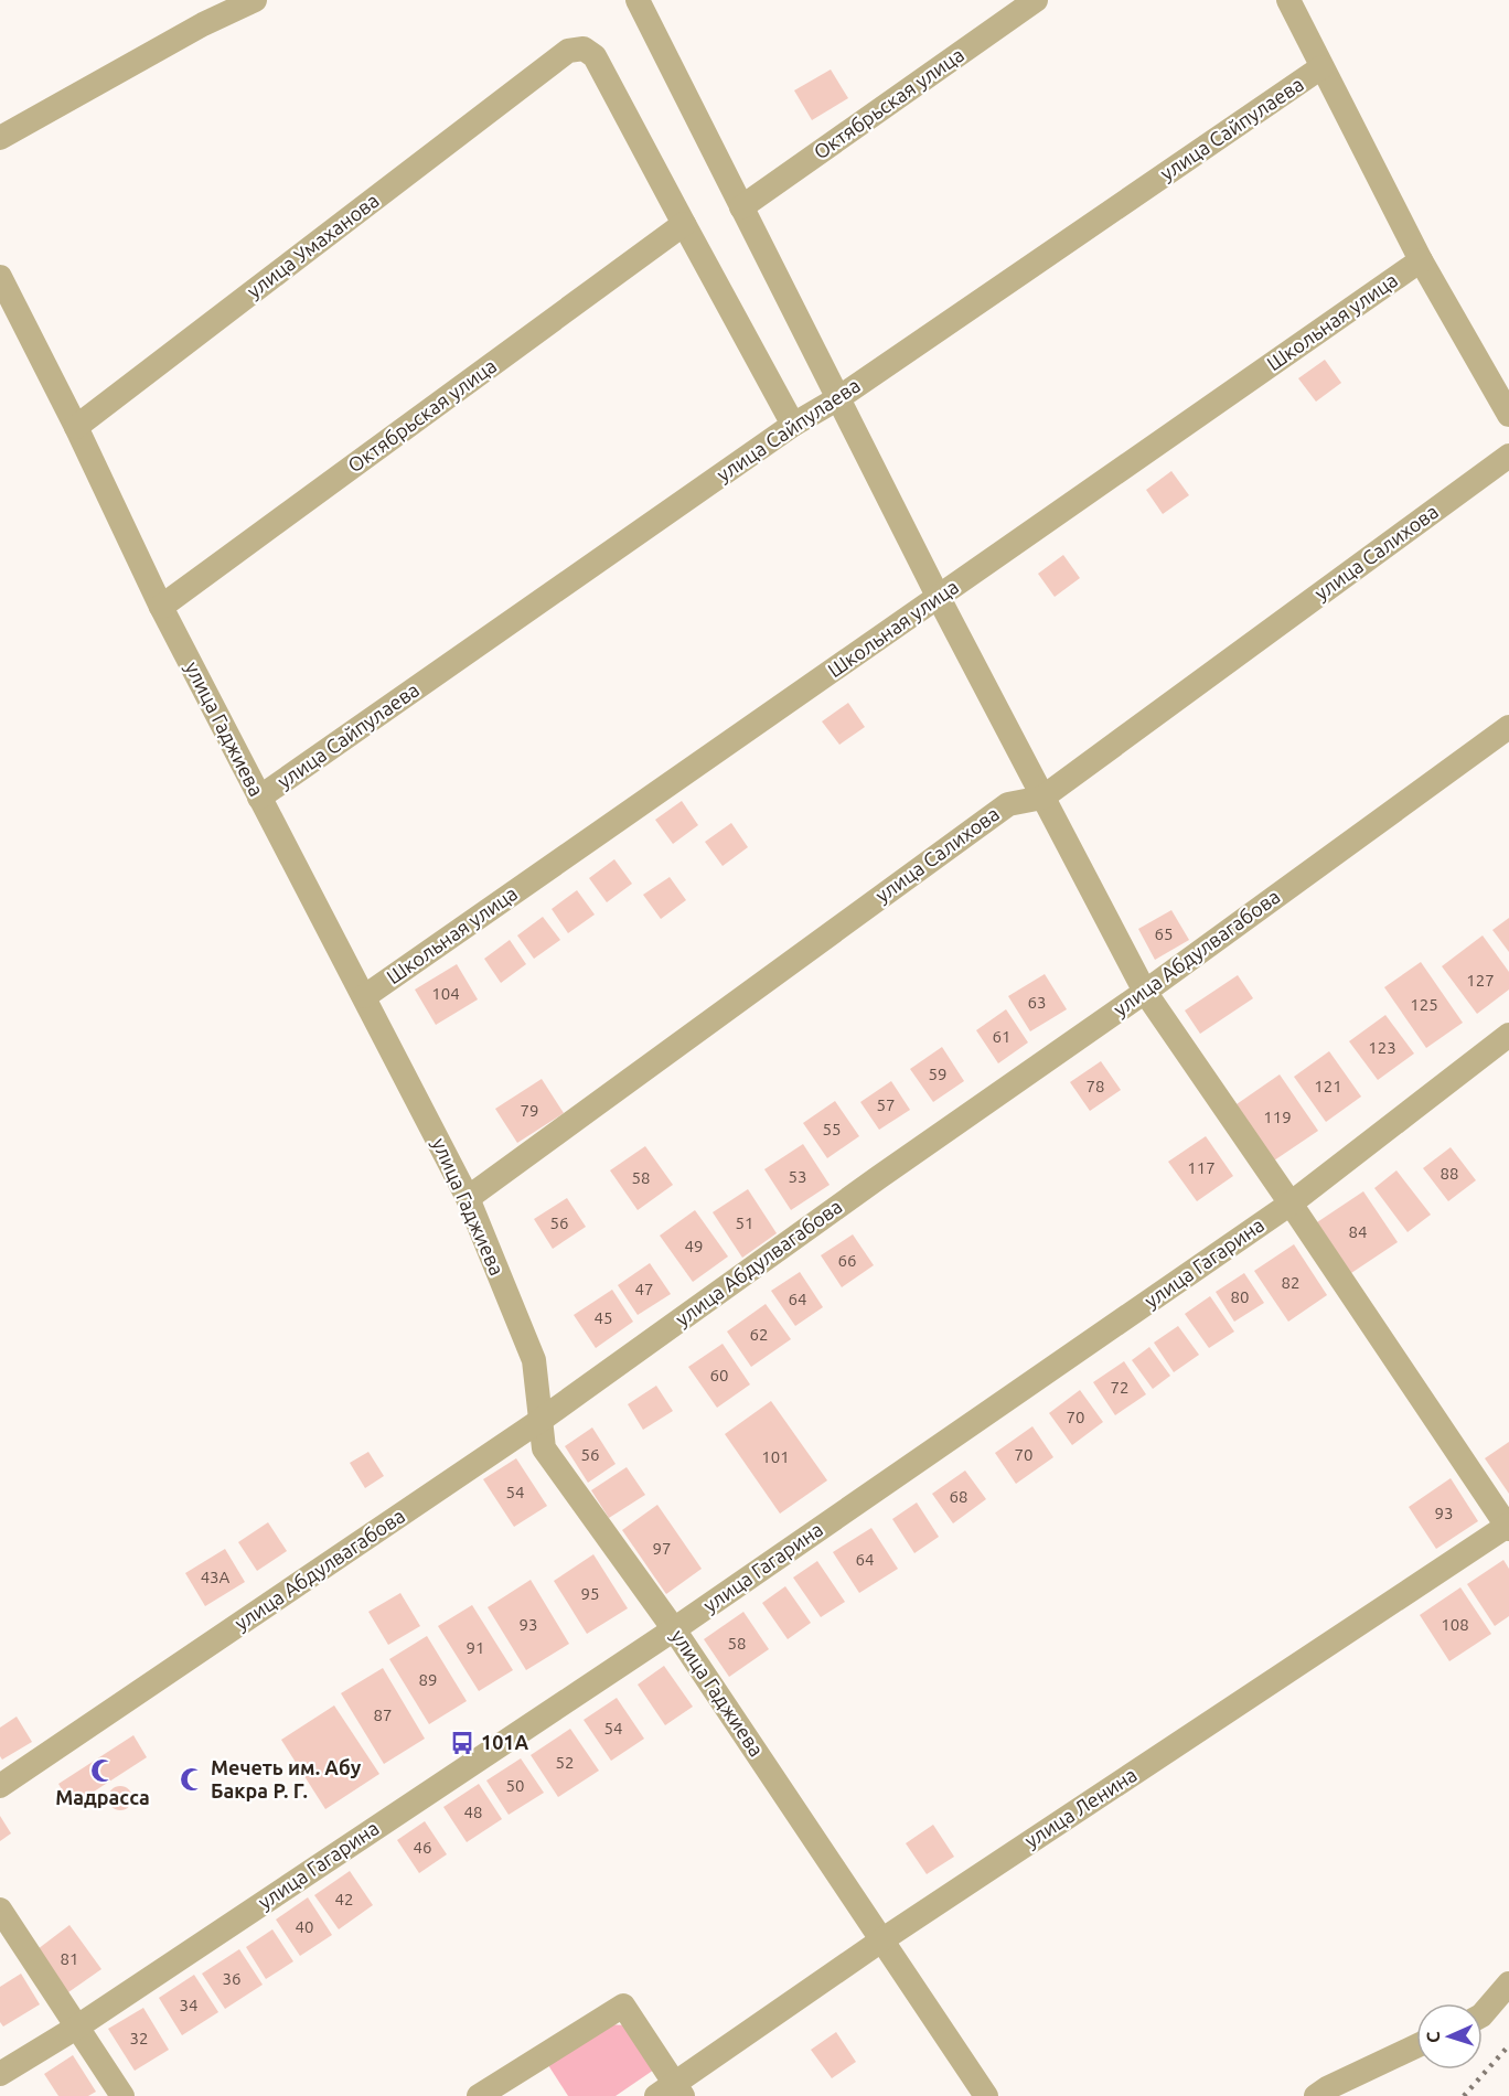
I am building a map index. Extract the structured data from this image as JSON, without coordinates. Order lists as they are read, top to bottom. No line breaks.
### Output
{"streets":{"street":["Октябрьская улица","улица Сайпулаева","улица Умаханова","Школьная улица","улица Салихова","улица Гаджиева","улица Абдулвагабова","улица Гагарина","улица Ленина"]},"crossings":[["Октябрьская улица","улица Умаханова"],["Октябрьская улица","улица Гаджиева"],["улица Сайпулаева","улица Гаджиева"],["улица Умаханова","улица Гаджиева"],["Школьная улица","улица Гаджиева"],["улица Салихова","улица Гаджиева"],["улица Гаджиева","улица Абдулвагабова"],["улица Гаджиева","улица Гагарина"],["улица Гаджиева","улица Ленина"]],"places":{"bus stop":["101А"],"mosque":["Мадрасса","Мечеть им. Абу Бакра Р. Г."]},"house_numbers":["65","127","104","63","125","61","123","59","78","121","57","79","119","55","117","88","53","58","56","51","84","49","66","82","47","80","64","45","62","60","72","70","56","70","101","54","68","93","97","64","43А","95","93","108","58","91","89","87","54","52","50","48","46","42","40","81","36","34","32"],"north":"left"}
